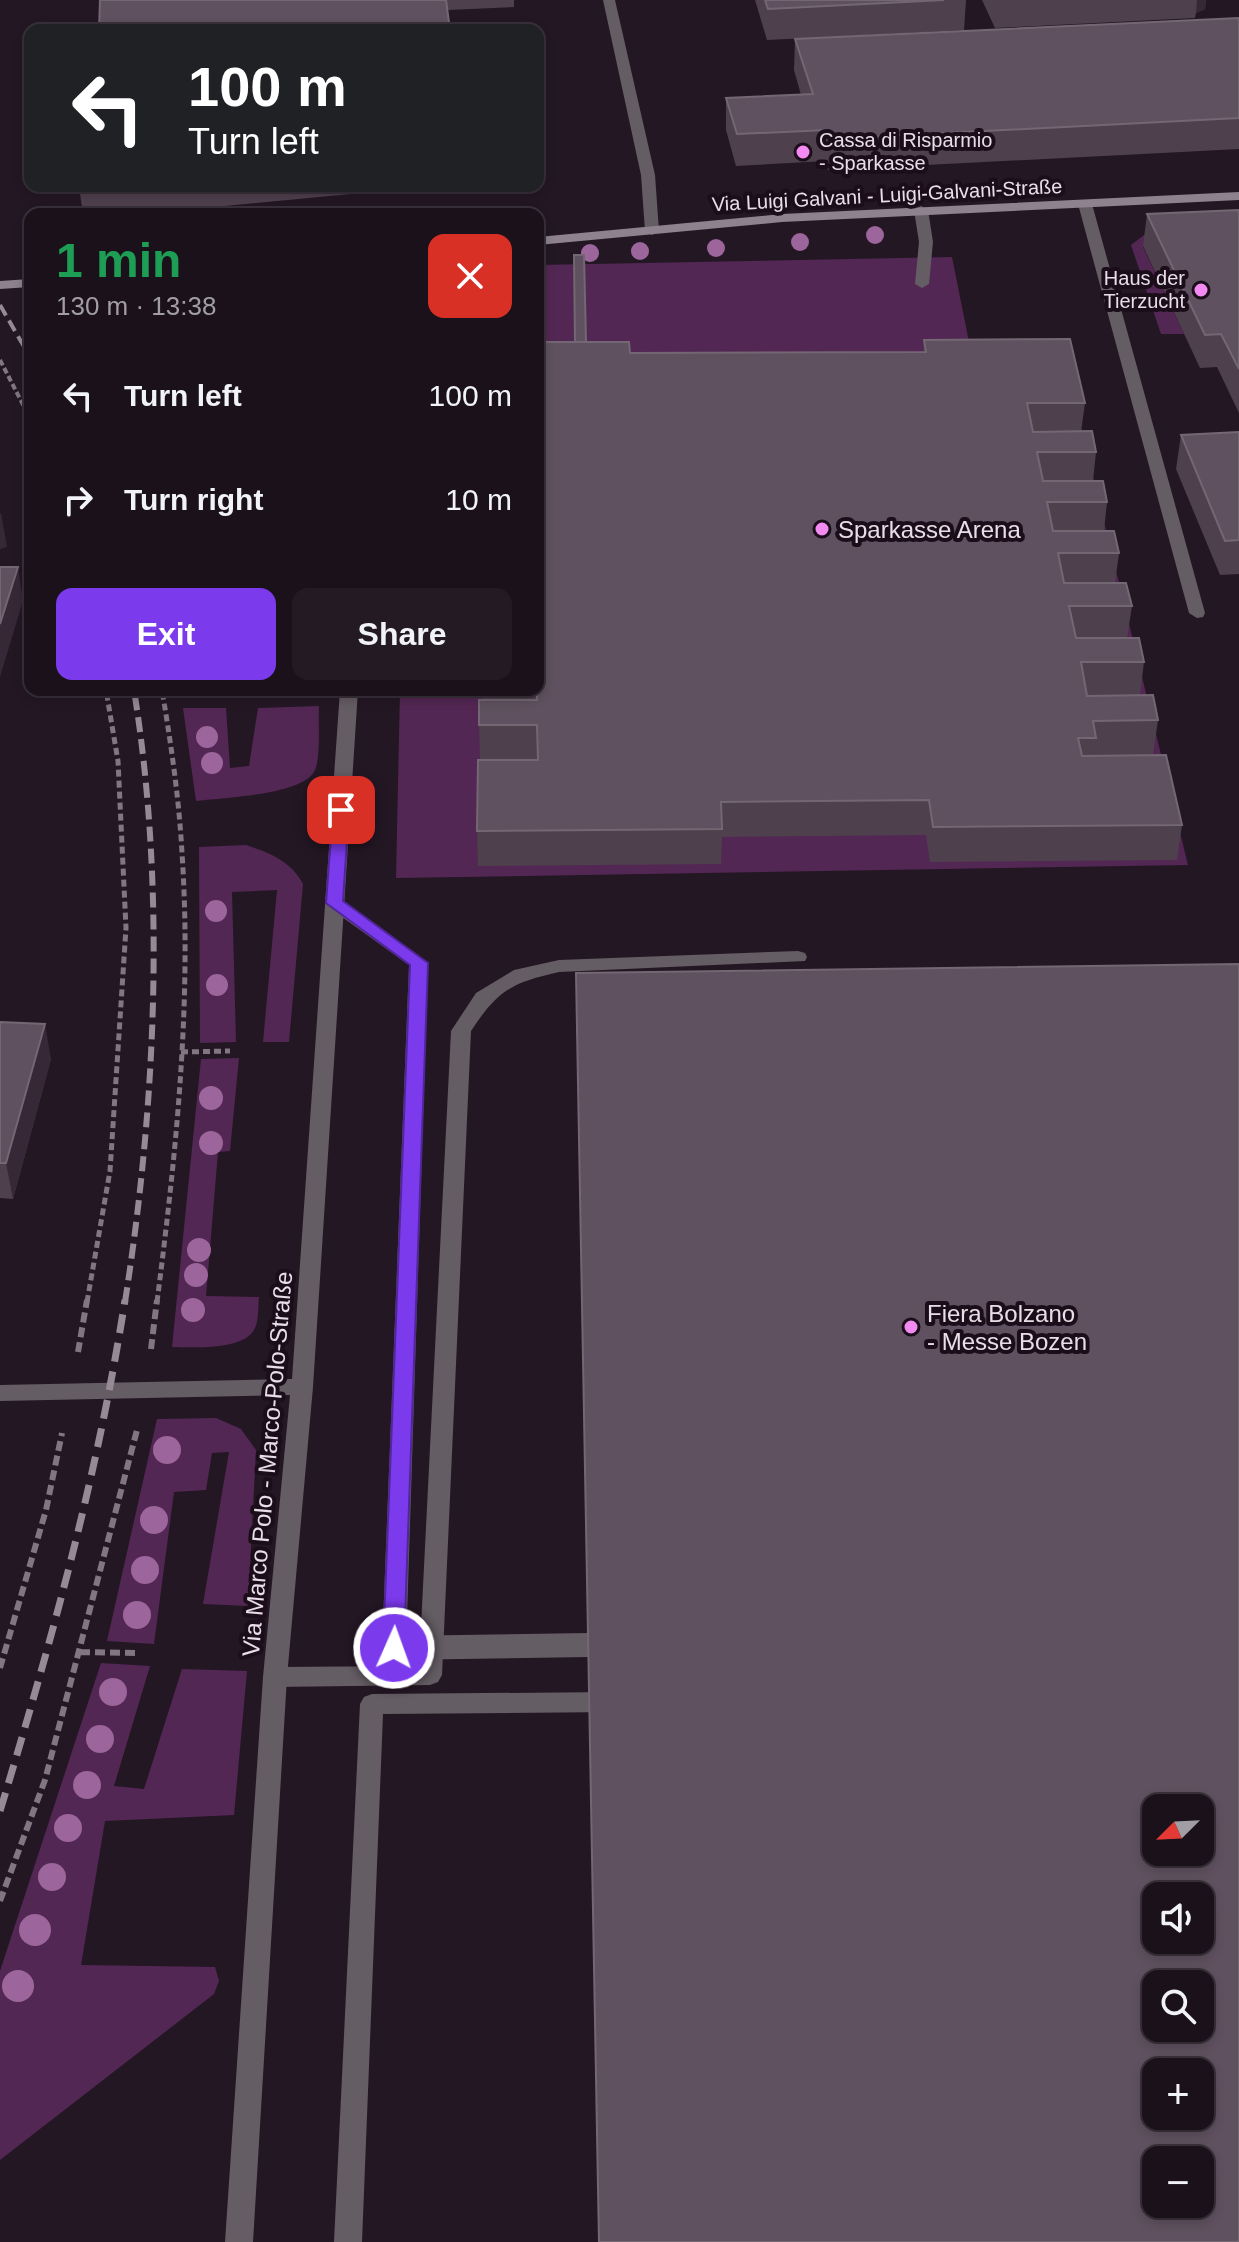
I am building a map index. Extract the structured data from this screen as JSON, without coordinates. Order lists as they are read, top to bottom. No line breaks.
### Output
{"streets":{"main road":["Via Luigi Galvani - Luigi-Galvani-Straße"],"street":["Via Marco Polo - Marco-Polo-Straße"]},"places":["Cassa di Risparmio - Sparkasse","Haus der Tierzucht","Sparkasse Arena","Fiera Bolzano - Messe Bozen"],"north":"bottom left","page":{"turn":["100 m","Turn left"],"heading":["1 min","130 m · 13:38"],"list":[{"name":"Turn left","value":"100 m"},{"name":"Turn right","value":"10 m"}],"buttons":["Exit","Share"],"map_buttons":["+","−"]}}
